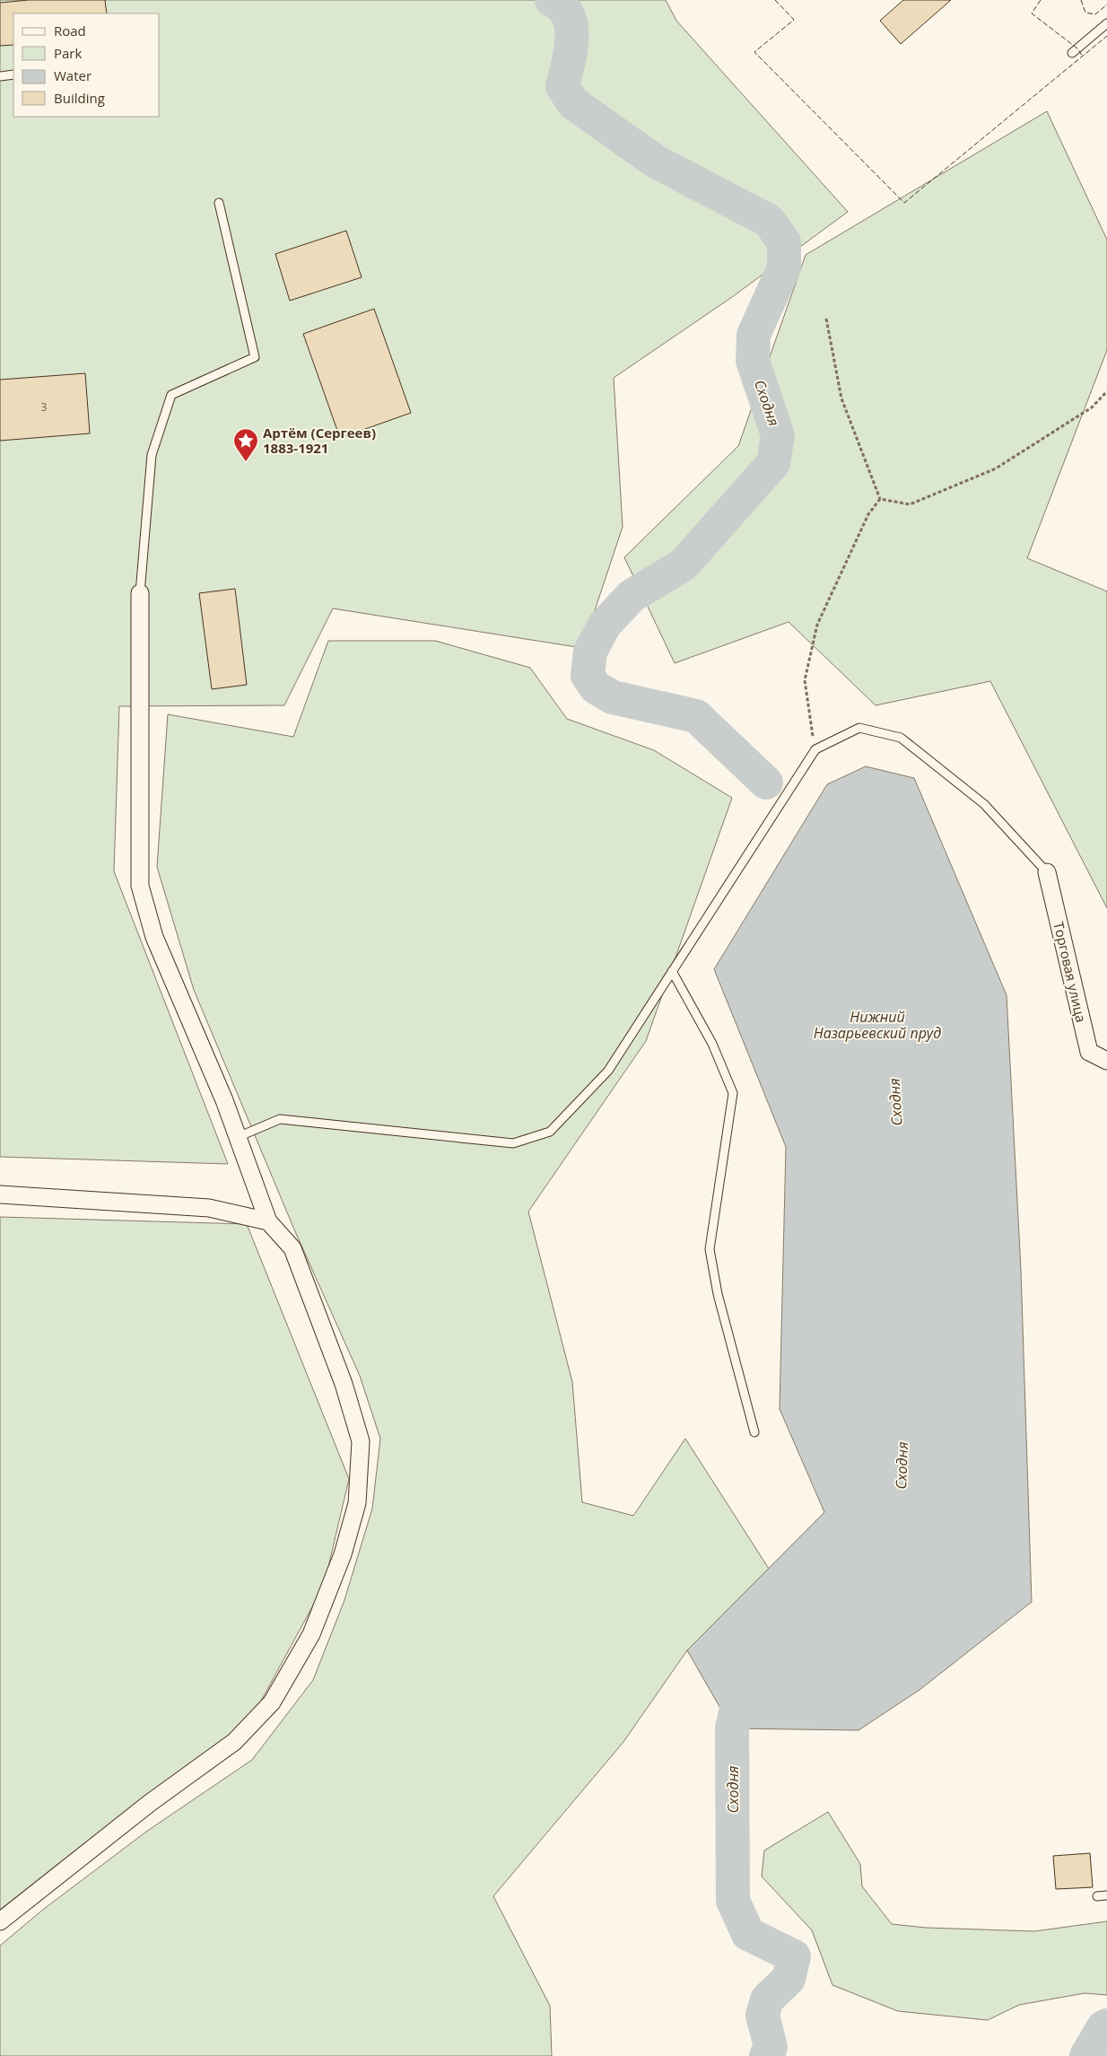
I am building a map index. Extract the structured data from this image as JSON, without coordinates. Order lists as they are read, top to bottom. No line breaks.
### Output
{"streets":{"street":["Торговая улица"]},"water":["Сходня","Нижний Назарьевский пруд"],"places":{"place":["Артём (Сергеев) 1883-1921"]},"house_numbers":["3"],"legend":["Road","Park","Water","Building"]}
